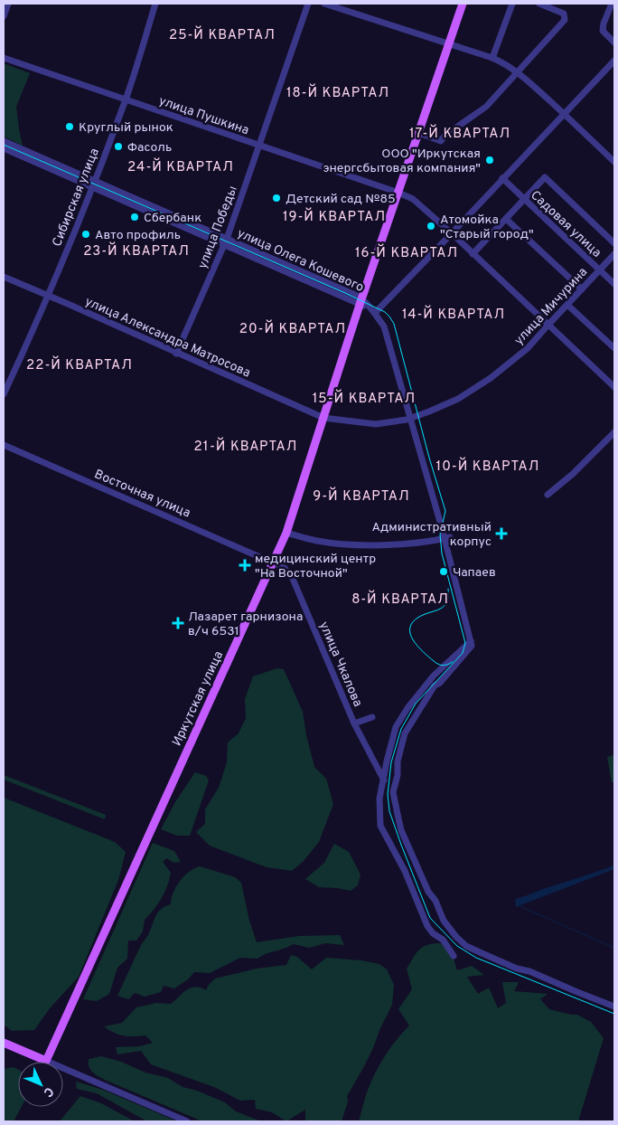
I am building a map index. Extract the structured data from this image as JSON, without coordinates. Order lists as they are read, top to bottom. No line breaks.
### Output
{"streets":{"main road":["Иркутская улица"],"street":["улица Пушкина","Сибирская улица","Садовая улица","улица Победы","улица Олега Кошевого","улица Мичурина","улица Александра Матросова","Восточная улица","улица Чкалова"]},"crossings":[["улица Пушкина","Сибирская улица"],["улица Пушкина","улица Победы"],["улица Пушкина","улица Мичурина"],["улица Пушкина","Иркутская улица"],["Сибирская улица","улица Олега Кошевого"],["Сибирская улица","улица Александра Матросова"],["Садовая улица","улица Мичурина"],["улица Победы","улица Олега Кошевого"],["улица Победы","улица Александра Матросова"],["улица Олега Кошевого","улица Мичурина"],["улица Олега Кошевого","Иркутская улица"],["улица Мичурина","улица Александра Матросова"],["улица Мичурина","Иркутская улица"],["улица Александра Матросова","Иркутская улица"],["Восточная улица","улица Чкалова"],["Восточная улица","Иркутская улица"],["улица Чкалова","Иркутская улица"]],"districts":["25-Й КВАРТАЛ","18-Й КВАРТАЛ","17-Й КВАРТАЛ","24-Й КВАРТАЛ","19-Й КВАРТАЛ","23-Й КВАРТАЛ","16-Й КВАРТАЛ","14-Й КВАРТАЛ","20-Й КВАРТАЛ","22-Й КВАРТАЛ","15-Й КВАРТАЛ","21-Й КВАРТАЛ","10-Й КВАРТАЛ","9-Й КВАРТАЛ","8-Й КВАРТАЛ"],"places":{"other":["Круглый рынок","Фасоль","ООО \"Иркутская энергсбытовая компания\"","Детский сад №85","Сбербанк","Атомойка \"Старый город\"","Авто профиль","Чапаев"],"health":["Административный корпус","медицинский центр \"На Восточной\"","Лазарет гарнизона в/ч 6531"]},"north":"bottom right"}
